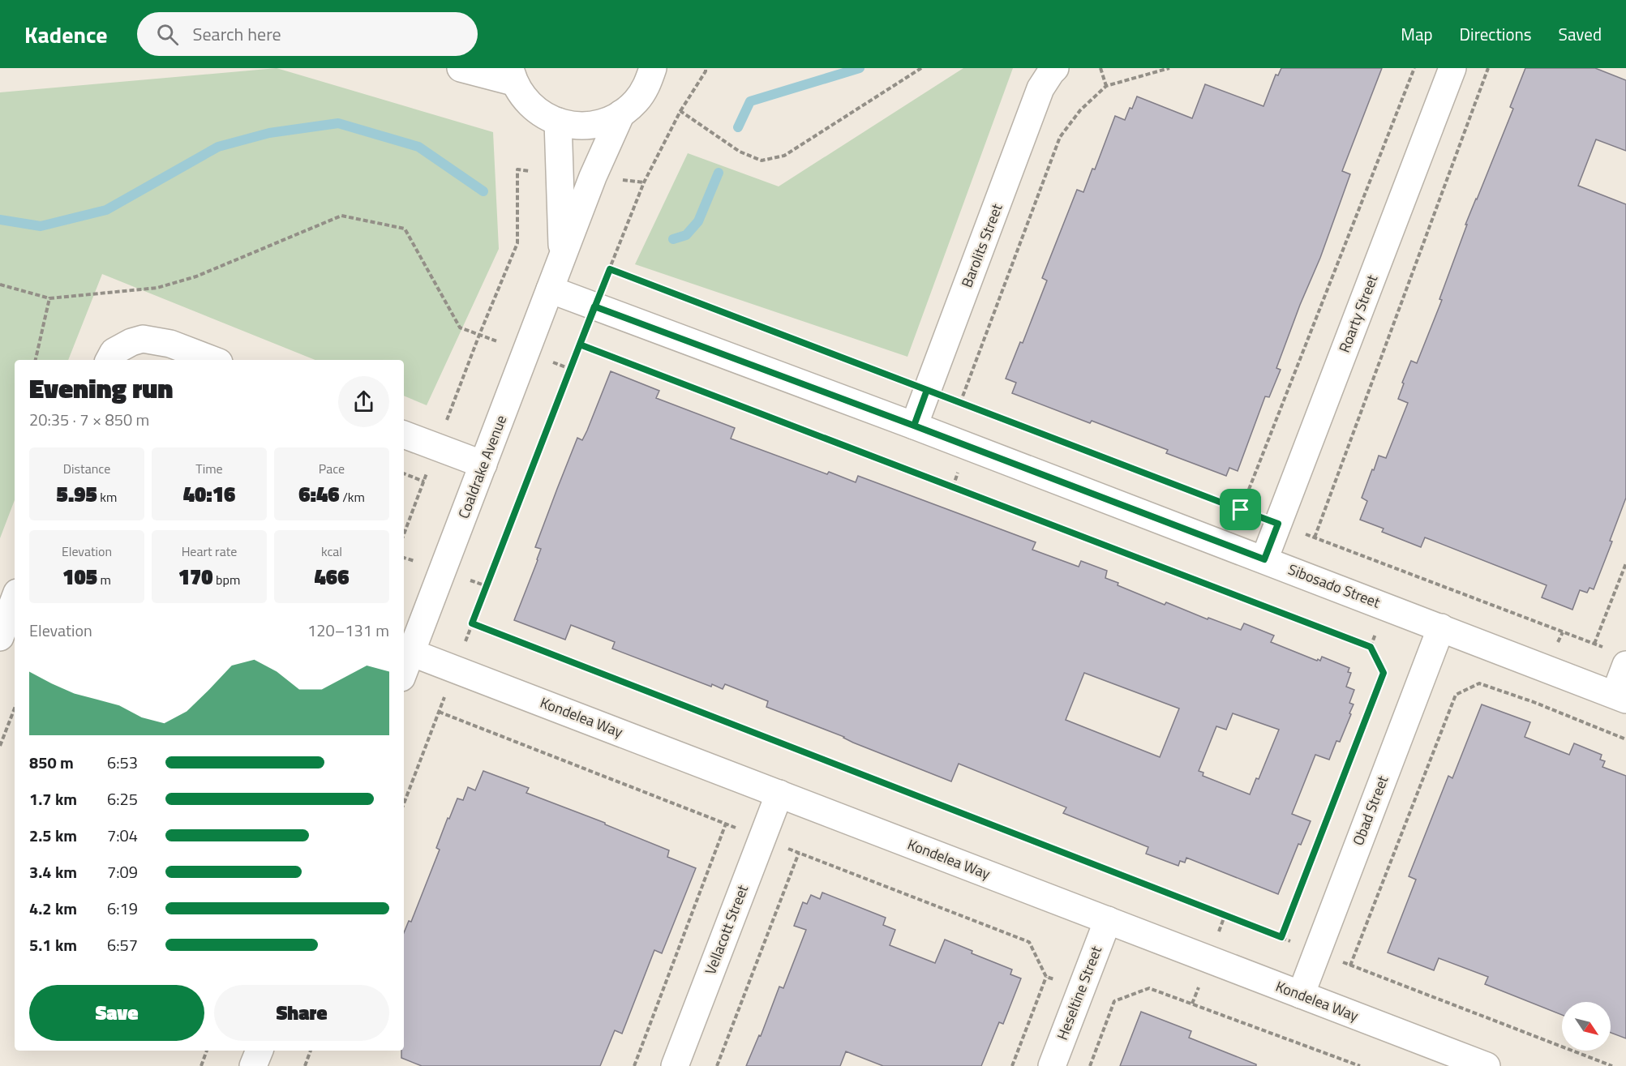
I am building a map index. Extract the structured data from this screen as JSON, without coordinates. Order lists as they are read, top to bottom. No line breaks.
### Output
{"streets":{"street":["Barolits Street","Roarty Street","Coaldrake Avenue","Sibosado Street","Kondelea Way","Obad Street","Vellacott Street","Heseltine Street"]},"crossings":[["Barolits Street","Sibosado Street"],["Roarty Street","Sibosado Street"],["Coaldrake Avenue","Sibosado Street"],["Coaldrake Avenue","Kondelea Way"],["Sibosado Street","Obad Street"],["Kondelea Way","Obad Street"],["Kondelea Way","Vellacott Street"],["Kondelea Way","Heseltine Street"]],"north":"bottom right","page":{"header":"Kadence","search":"Search here","nav":["Map","Directions","Saved"],"heading":["Evening run","20:35 · 7 × 850 m"],"stats":[["Distance","5.95 km"],["Time","40:16"],["Pace","6:46 /km"],["Elevation","105 m"],["Heart rate","170 bpm"],["kcal","466"]],"chart":["Elevation","120–131 m"],"list":[{"name":"850 m","note":"6:53"},{"name":"1.7 km","note":"6:25"},{"name":"2.5 km","note":"7:04"},{"name":"3.4 km","note":"7:09"},{"name":"4.2 km","note":"6:19"},{"name":"5.1 km","note":"6:57"}],"buttons":["Save","Share"]}}
